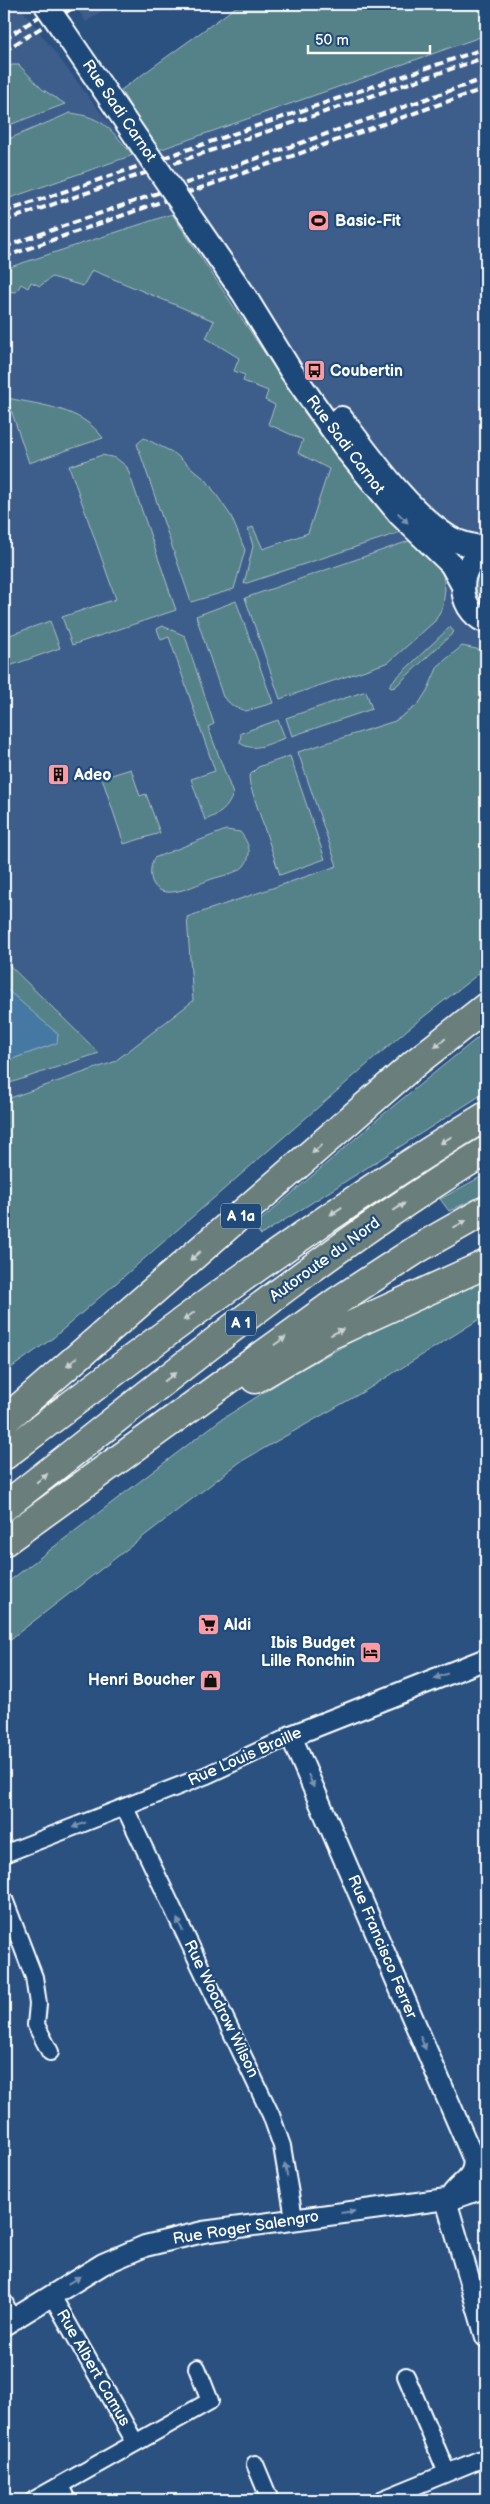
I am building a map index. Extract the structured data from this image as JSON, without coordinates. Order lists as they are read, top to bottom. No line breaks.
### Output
{"streets":{"highway":["A 1a","Autoroute du Nord","A 1"],"main road":["Rue Sadi Carnot"],"street":["Rue Louis Braille","Rue Francisco Ferrer","Rue Woodrow Wilson","Rue Roger Salengro","Rue Albert Camus"]},"crossings":[["Rue Louis Braille","Rue Francisco Ferrer"],["Rue Louis Braille","Rue Woodrow Wilson"],["Rue Woodrow Wilson","Rue Roger Salengro"],["Rue Roger Salengro","Rue Albert Camus"]],"one_way":["Rue Louis Braille","Rue Francisco Ferrer","Rue Woodrow Wilson","Rue Roger Salengro"],"places":{"sports":["Basic-Fit"],"bus stop":["Coubertin"],"building":["Adeo"],"supermarket":["Aldi"],"hotel":["Ibis Budget Lille Ronchin"],"shop":["Henri Boucher"]},"scale_bar":"50 m"}
